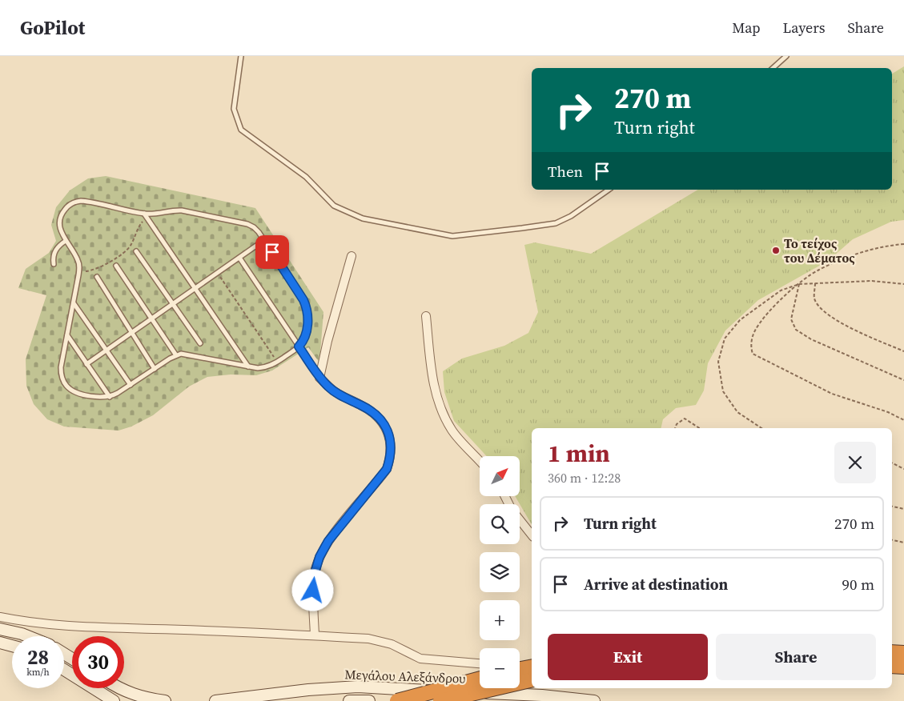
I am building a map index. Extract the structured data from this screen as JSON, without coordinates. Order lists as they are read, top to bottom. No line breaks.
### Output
{"streets":{"main road":["Μεγάλου Αλεξάνδρου"]},"places":["Το τείχος του Δέματος"],"north":"top right","page":{"header":"GoPilot","nav":["Map","Layers","Share"],"turn":["270 m","Turn right"],"then":"Then","heading":["1 min","360 m · 12:28"],"map_buttons":["+","−"],"list":[{"name":"Turn right","value":"270 m"},{"name":"Arrive at destination","value":"90 m"}],"buttons":["Exit","Share"],"speed":"28 km/h","limit":"30"}}
